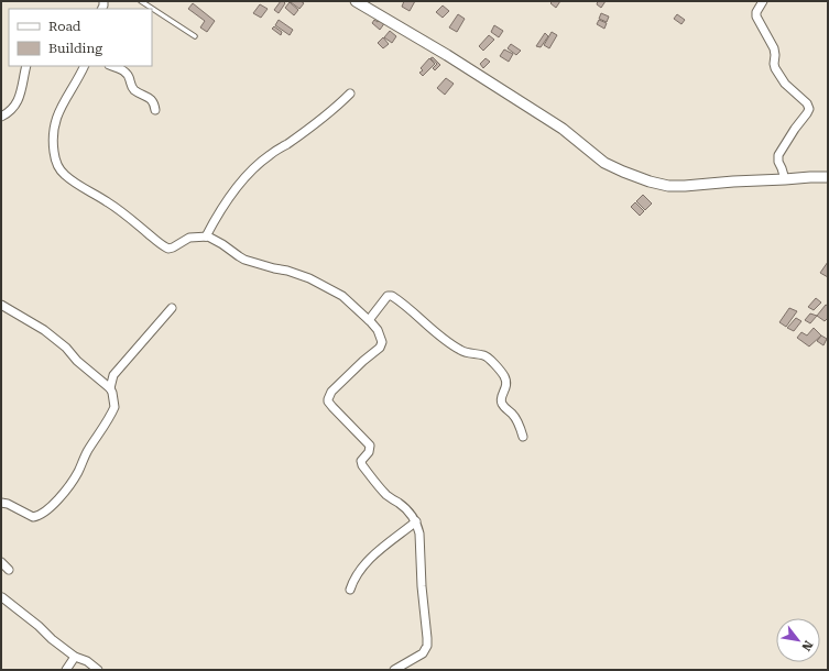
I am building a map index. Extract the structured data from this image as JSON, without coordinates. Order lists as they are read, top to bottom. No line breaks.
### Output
{"legend":["Road","Building"],"north":"bottom right"}
